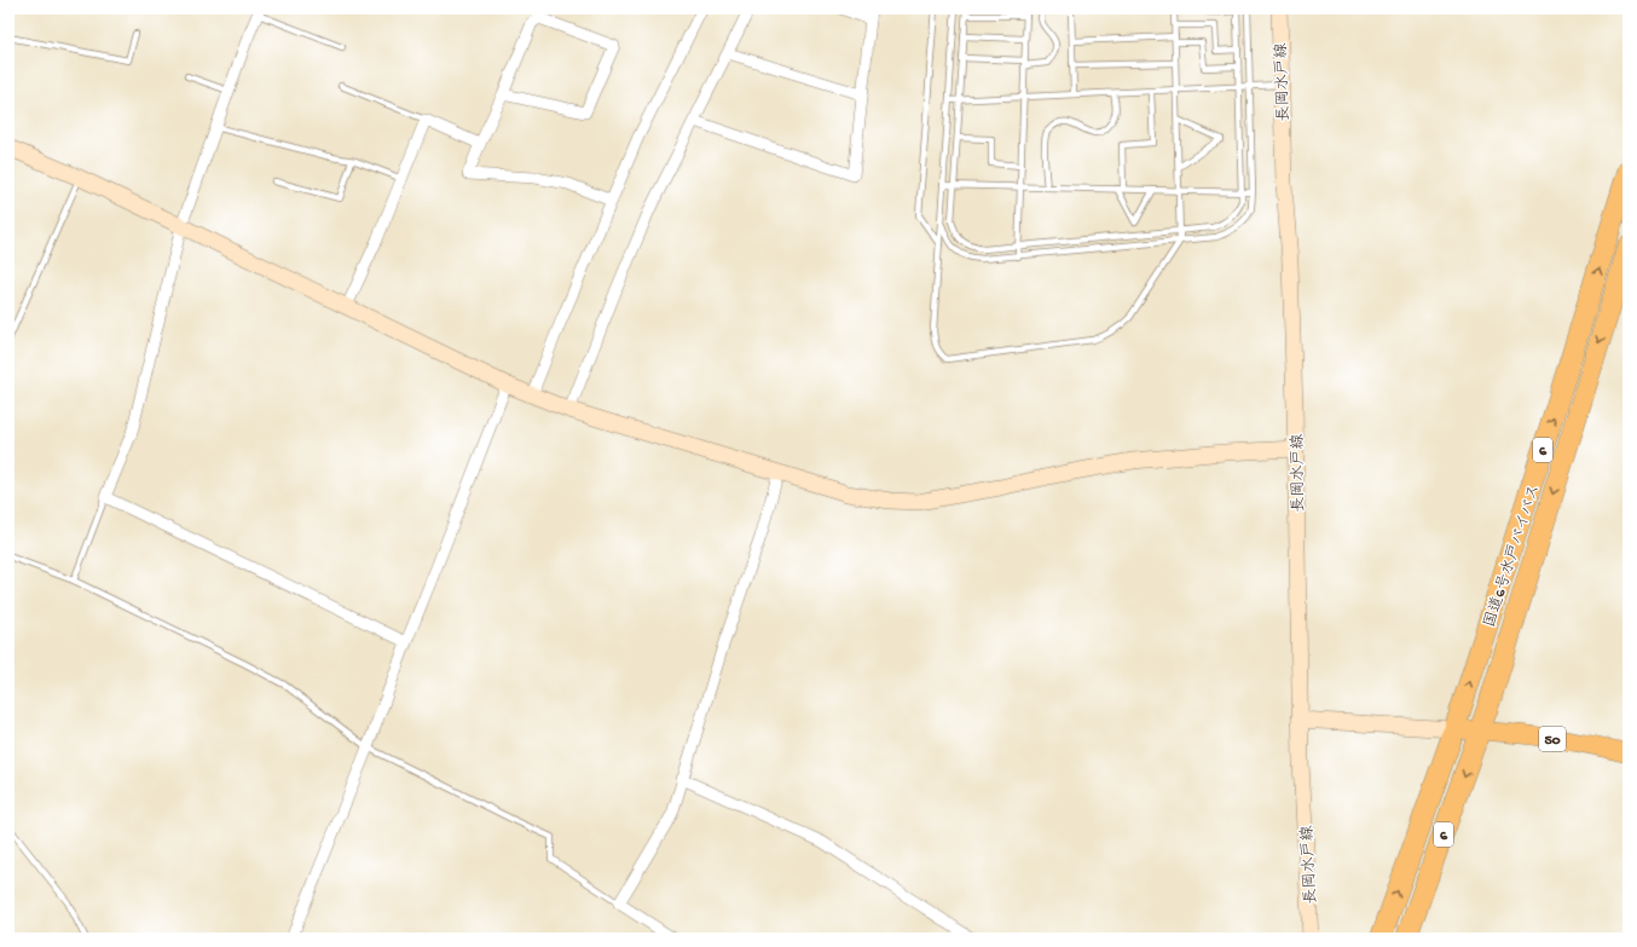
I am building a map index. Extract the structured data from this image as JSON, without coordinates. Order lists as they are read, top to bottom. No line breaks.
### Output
{"streets":{"highway":["6","国道6号水戸バイパス"],"main road":["50"],"street":["長岡水戸線"]},"crossings":[["国道6号水戸バイパス","50"]]}
